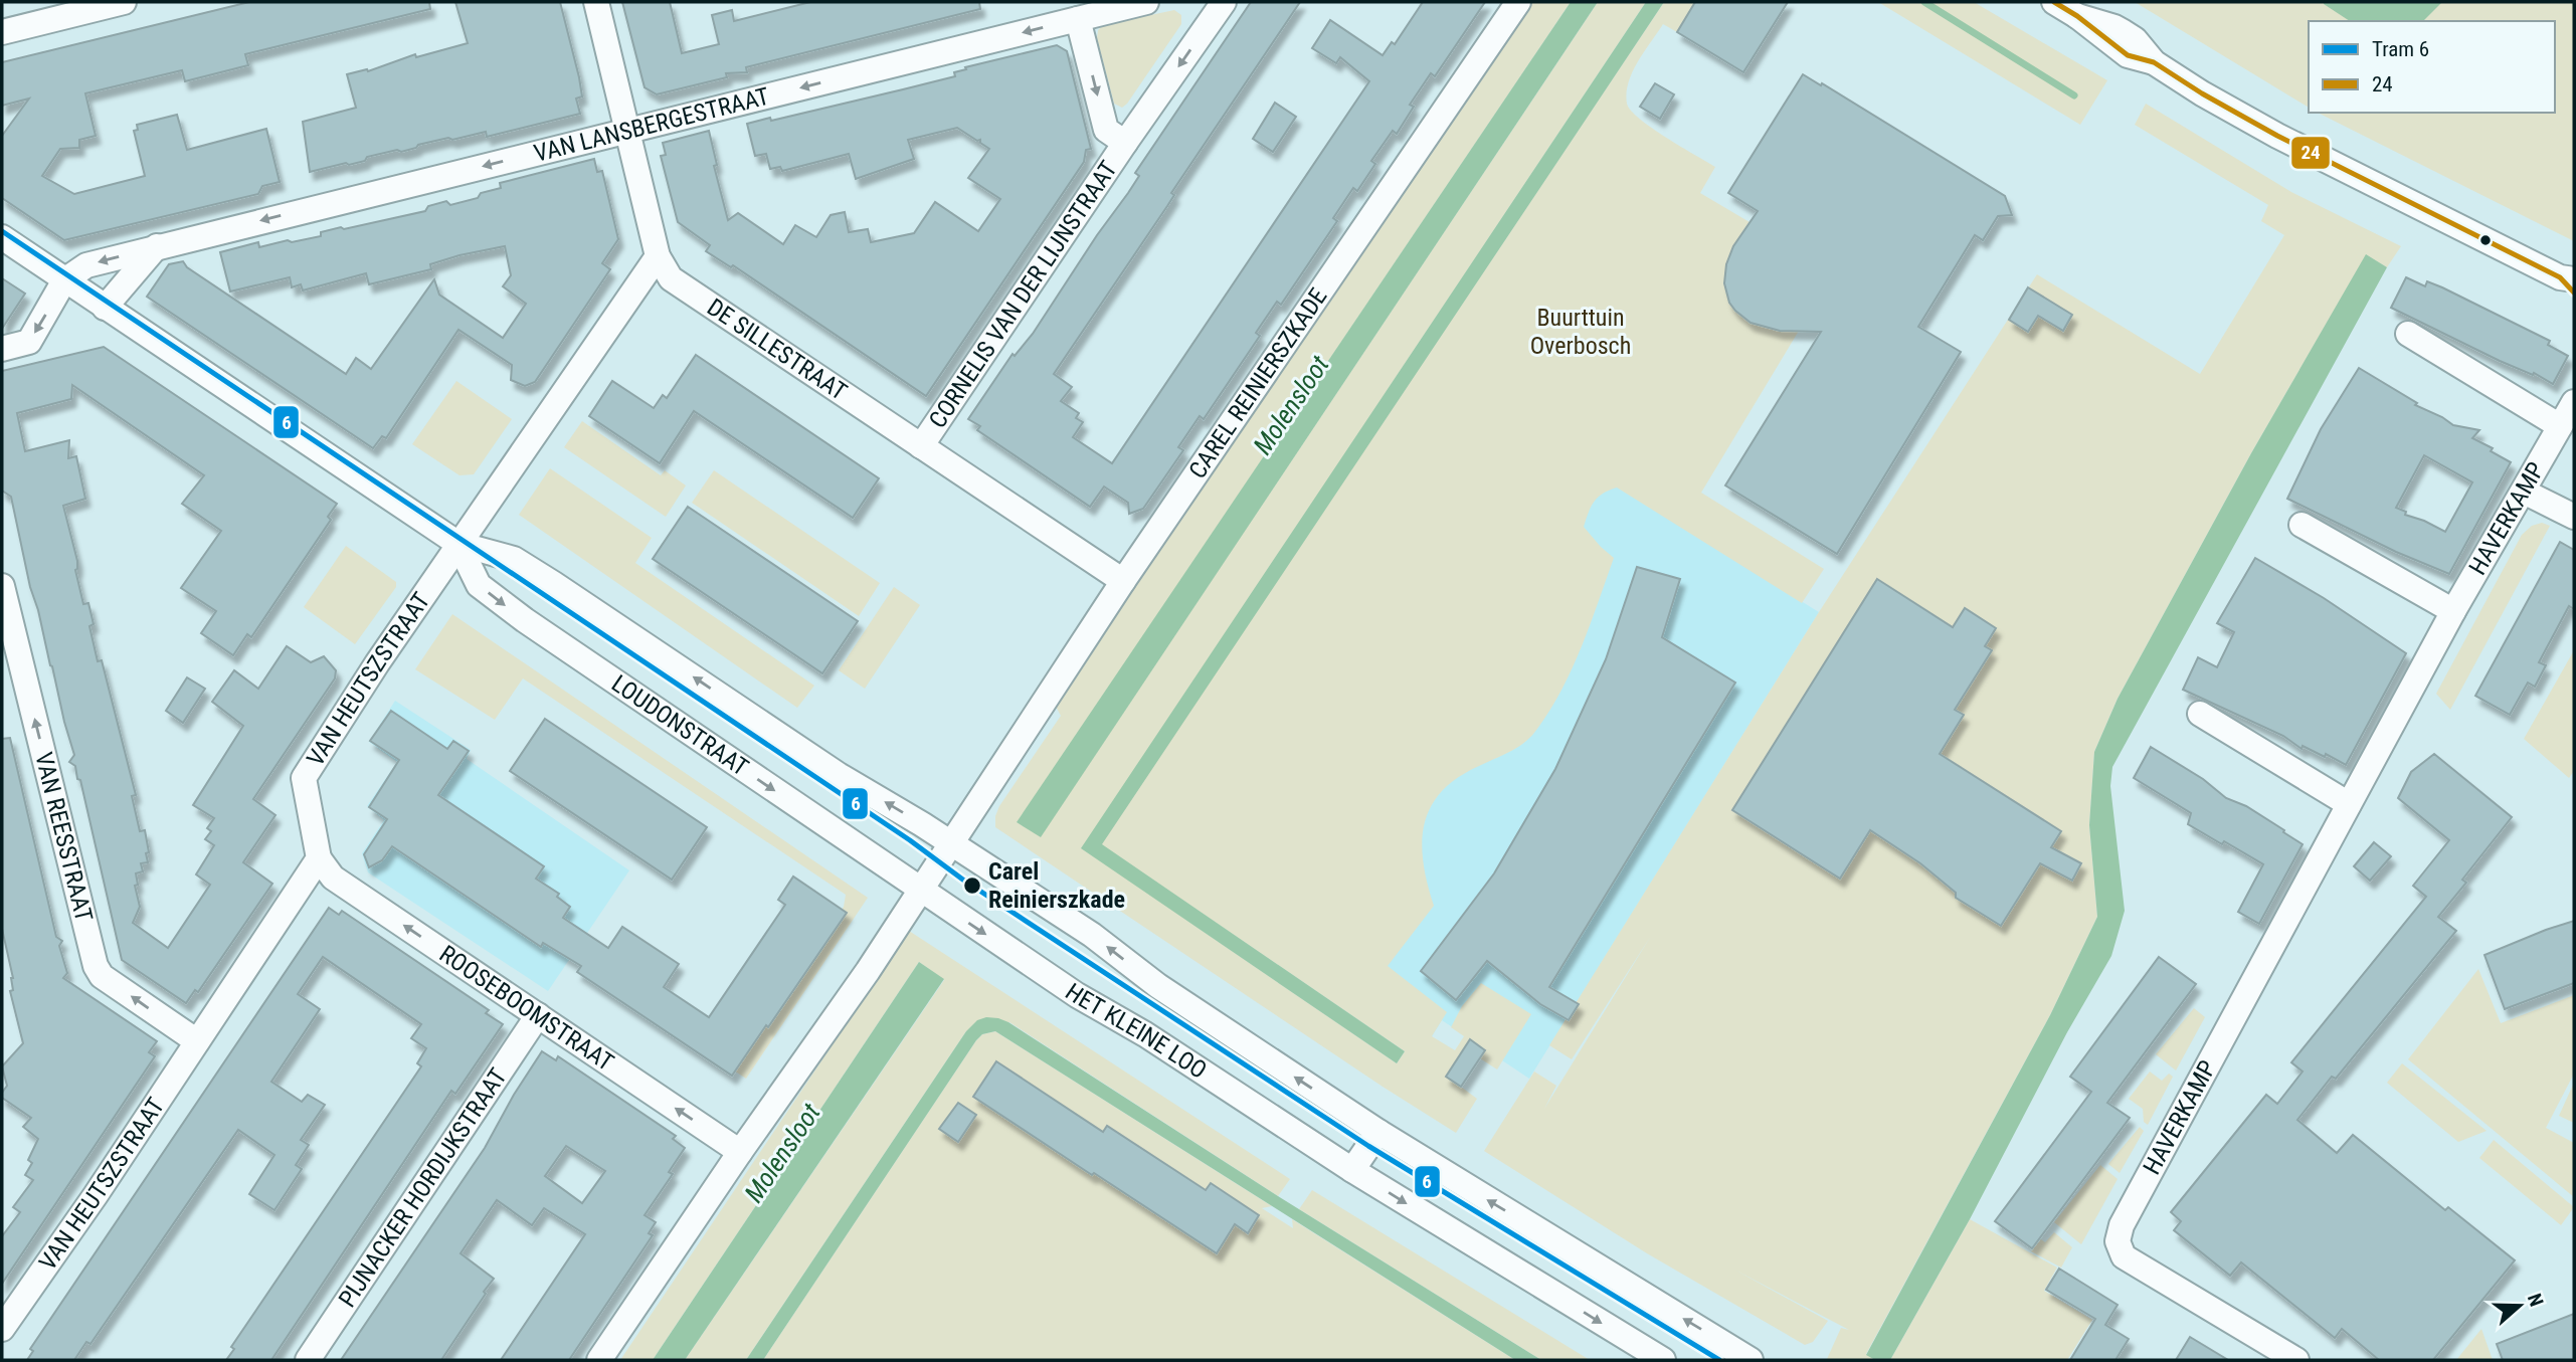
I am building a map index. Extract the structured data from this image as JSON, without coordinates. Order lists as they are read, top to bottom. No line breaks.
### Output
{"streets":{"street":["VAN LANSBERGESTRAAT","CORNELIS VAN DER LIJNSTRAAT","DE SILLESTRAAT","CAREL REINIERSZKADE","HAVERKAMP","VAN HEUTSZSTRAAT","LOUDONSTRAAT","VAN REESSTRAAT","ROOSEBOOMSTRAAT","HET KLEINE LOO","PIJNACKER HORDIJKSTRAAT"]},"crossings":[["VAN LANSBERGESTRAAT","CORNELIS VAN DER LIJNSTRAAT"],["VAN LANSBERGESTRAAT","DE SILLESTRAAT"],["VAN LANSBERGESTRAAT","LOUDONSTRAAT"],["CORNELIS VAN DER LIJNSTRAAT","DE SILLESTRAAT"],["DE SILLESTRAAT","CAREL REINIERSZKADE"],["DE SILLESTRAAT","VAN HEUTSZSTRAAT"],["CAREL REINIERSZKADE","LOUDONSTRAAT"],["CAREL REINIERSZKADE","ROOSEBOOMSTRAAT"],["CAREL REINIERSZKADE","HET KLEINE LOO"],["VAN HEUTSZSTRAAT","LOUDONSTRAAT"],["VAN HEUTSZSTRAAT","VAN REESSTRAAT"],["VAN HEUTSZSTRAAT","ROOSEBOOMSTRAAT"],["LOUDONSTRAAT","HET KLEINE LOO"],["ROOSEBOOMSTRAAT","PIJNACKER HORDIJKSTRAAT"]],"one_way":["VAN LANSBERGESTRAAT","CORNELIS VAN DER LIJNSTRAAT","VAN REESSTRAAT","ROOSEBOOMSTRAAT"],"water":["Molensloot"],"parks":["Buurttuin Overbosch"],"places":["Carel Reinierszkade"],"lines":["transit line 24","tram line 6"],"legend":["Tram 6","24"],"north":"right"}
